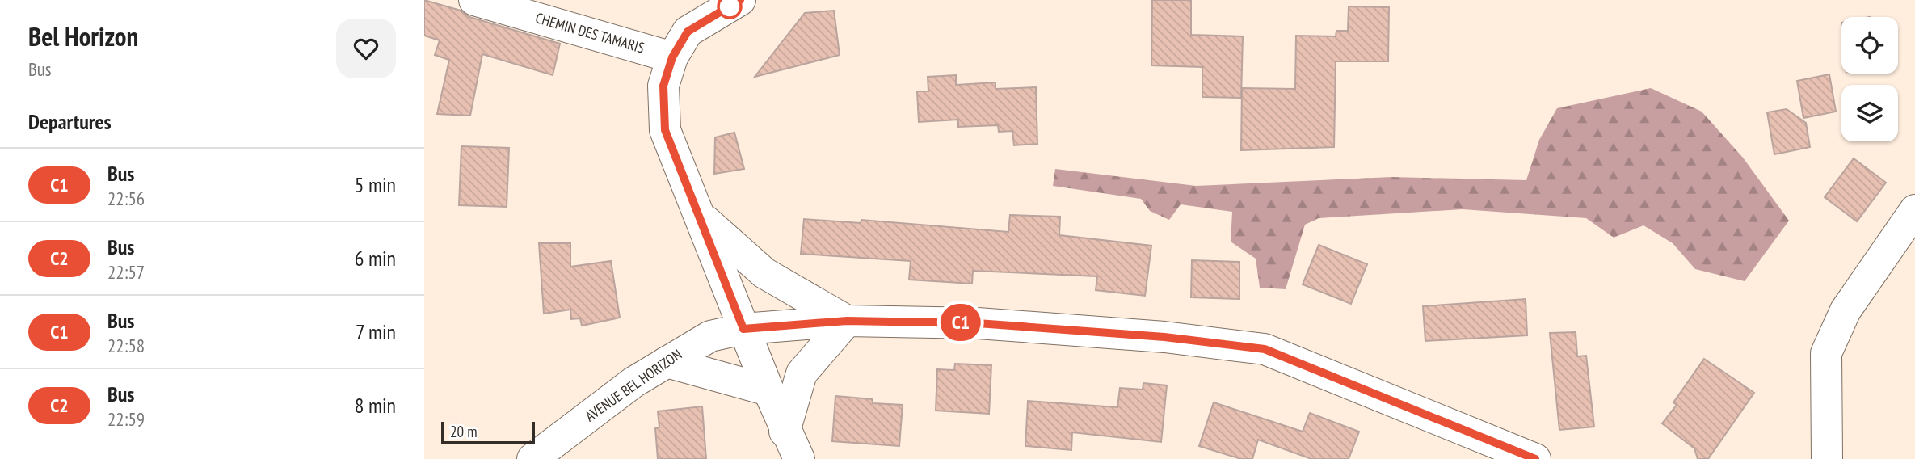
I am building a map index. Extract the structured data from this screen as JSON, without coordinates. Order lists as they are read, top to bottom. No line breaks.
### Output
{"streets":{"street":["CHEMIN DES TAMARIS","AVENUE BEL HORIZON"]},"lines":["bus line C1"],"scale_bar":"20 m","page":{"heading":[["Bel Horizon","Bus"],"Departures"],"on_map":"C1","list":[{"mark":"C1","name":"Bus","note":"22:56","value":"5 min"},{"mark":"C2","name":"Bus","note":"22:57","value":"6 min"},{"mark":"C1","name":"Bus","note":"22:58","value":"7 min"},{"mark":"C2","name":"Bus","note":"22:59","value":"8 min"}],"scale":"20 m"}}
